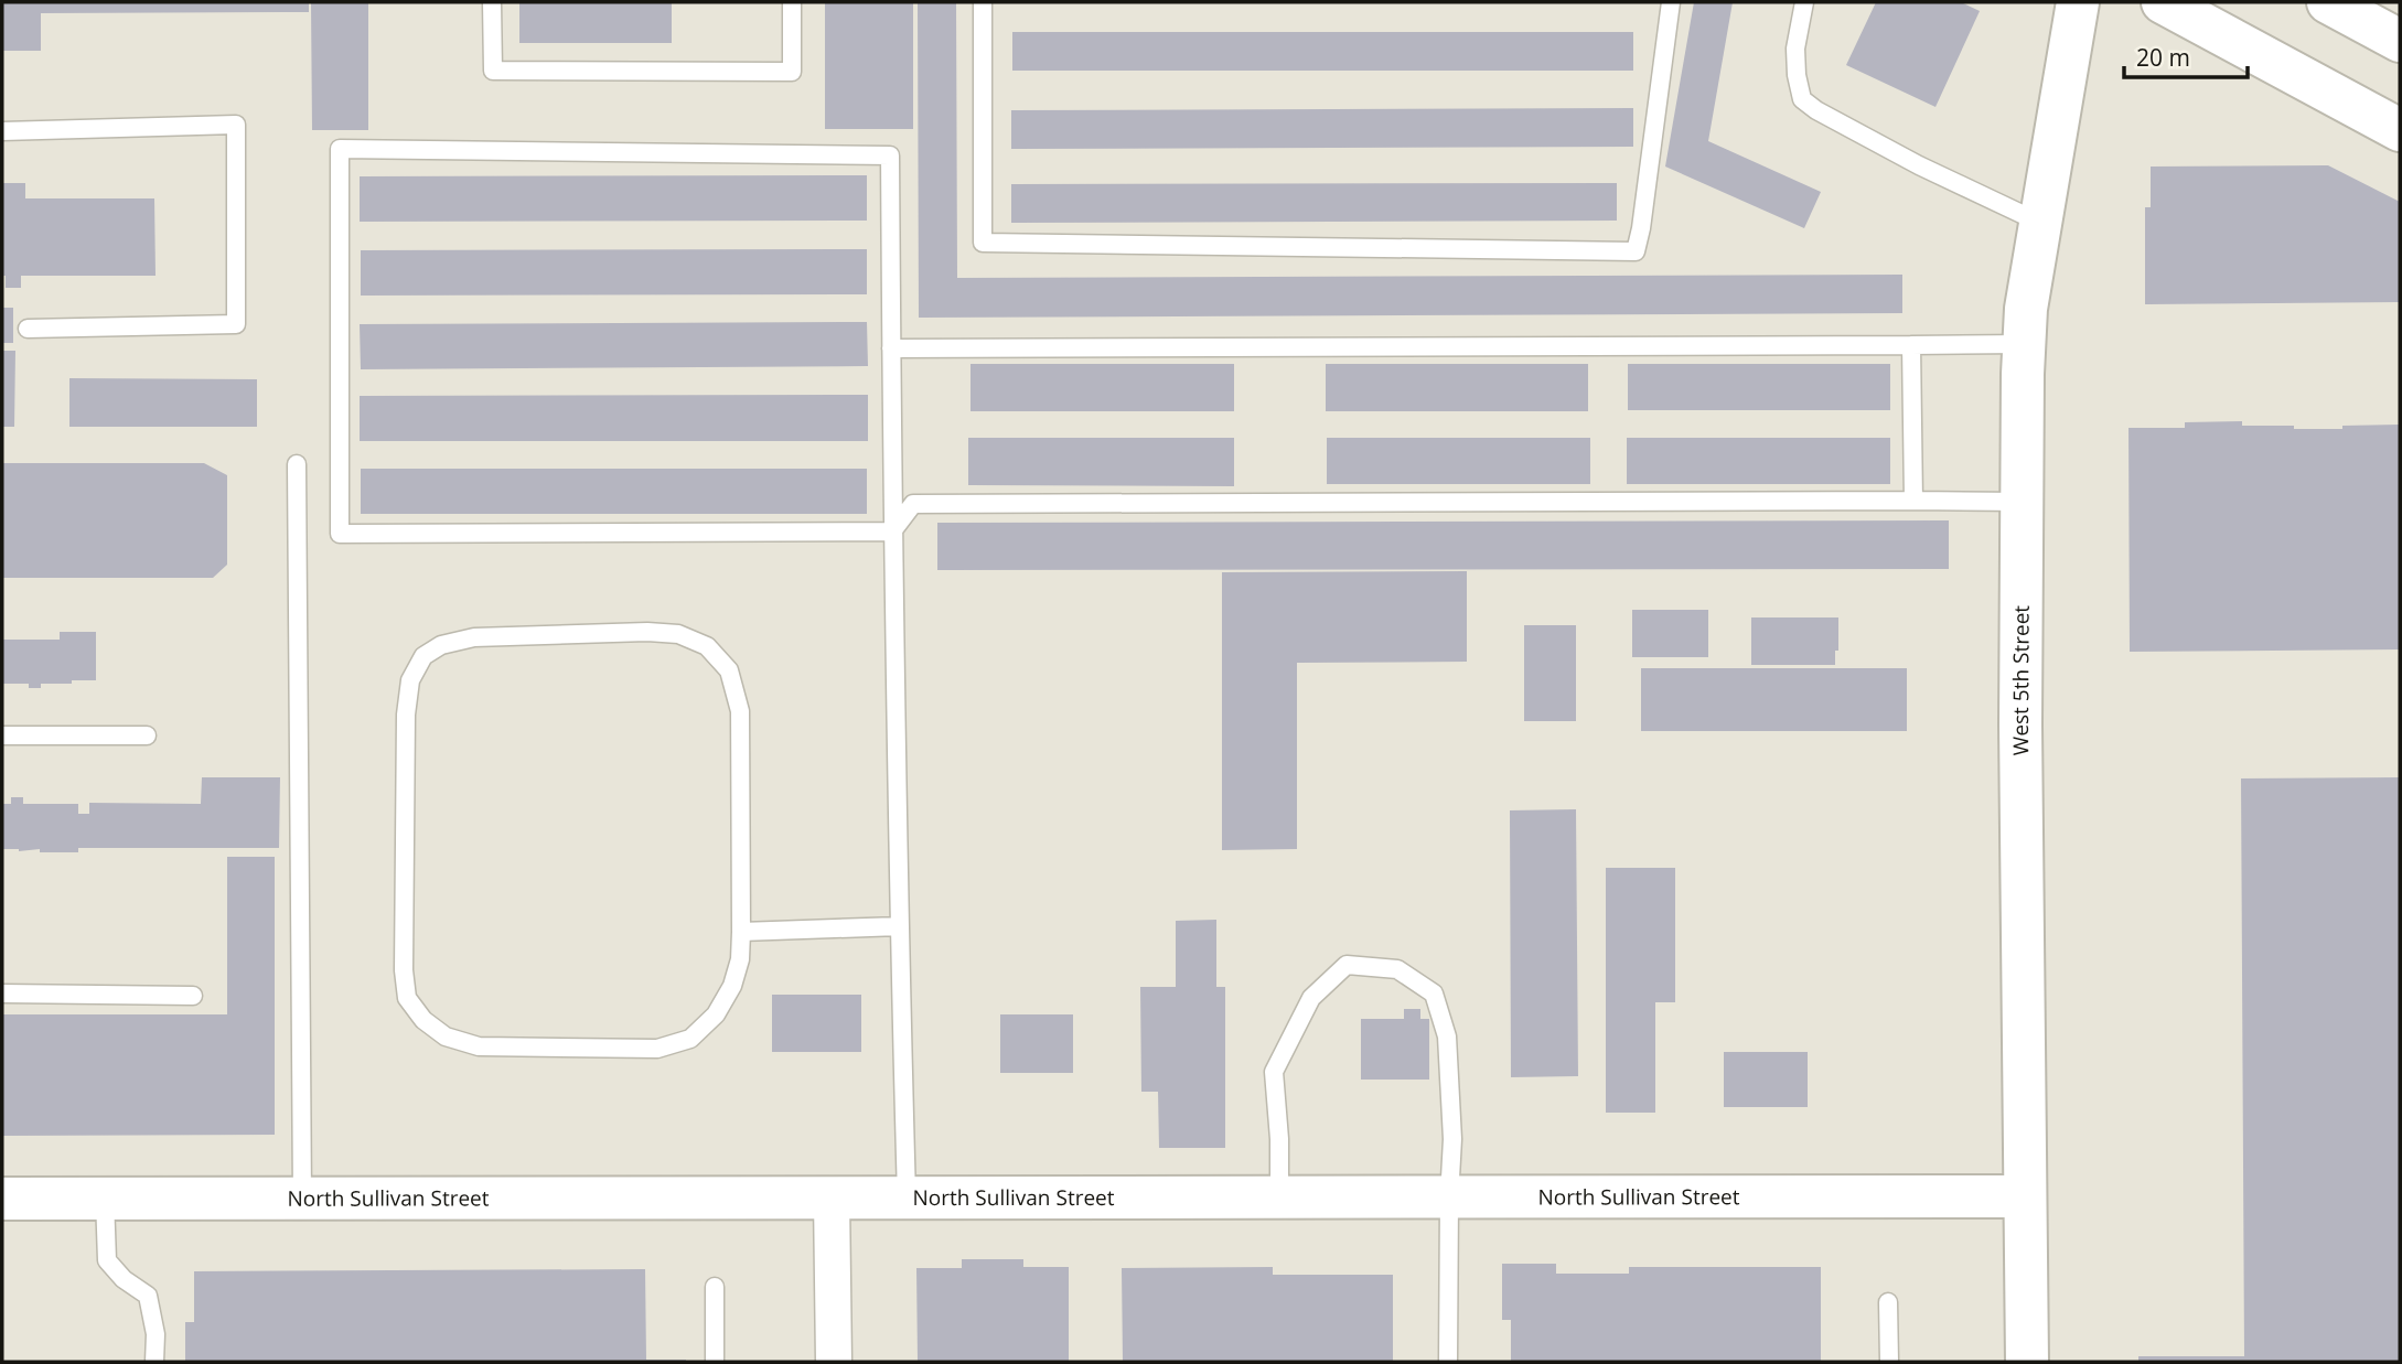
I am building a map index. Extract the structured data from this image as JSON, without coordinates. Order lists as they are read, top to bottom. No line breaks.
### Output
{"streets":{"street":["West 5th Street","North Sullivan Street"]},"crossings":[["West 5th Street","North Sullivan Street"]],"scale_bar":"20 m"}
